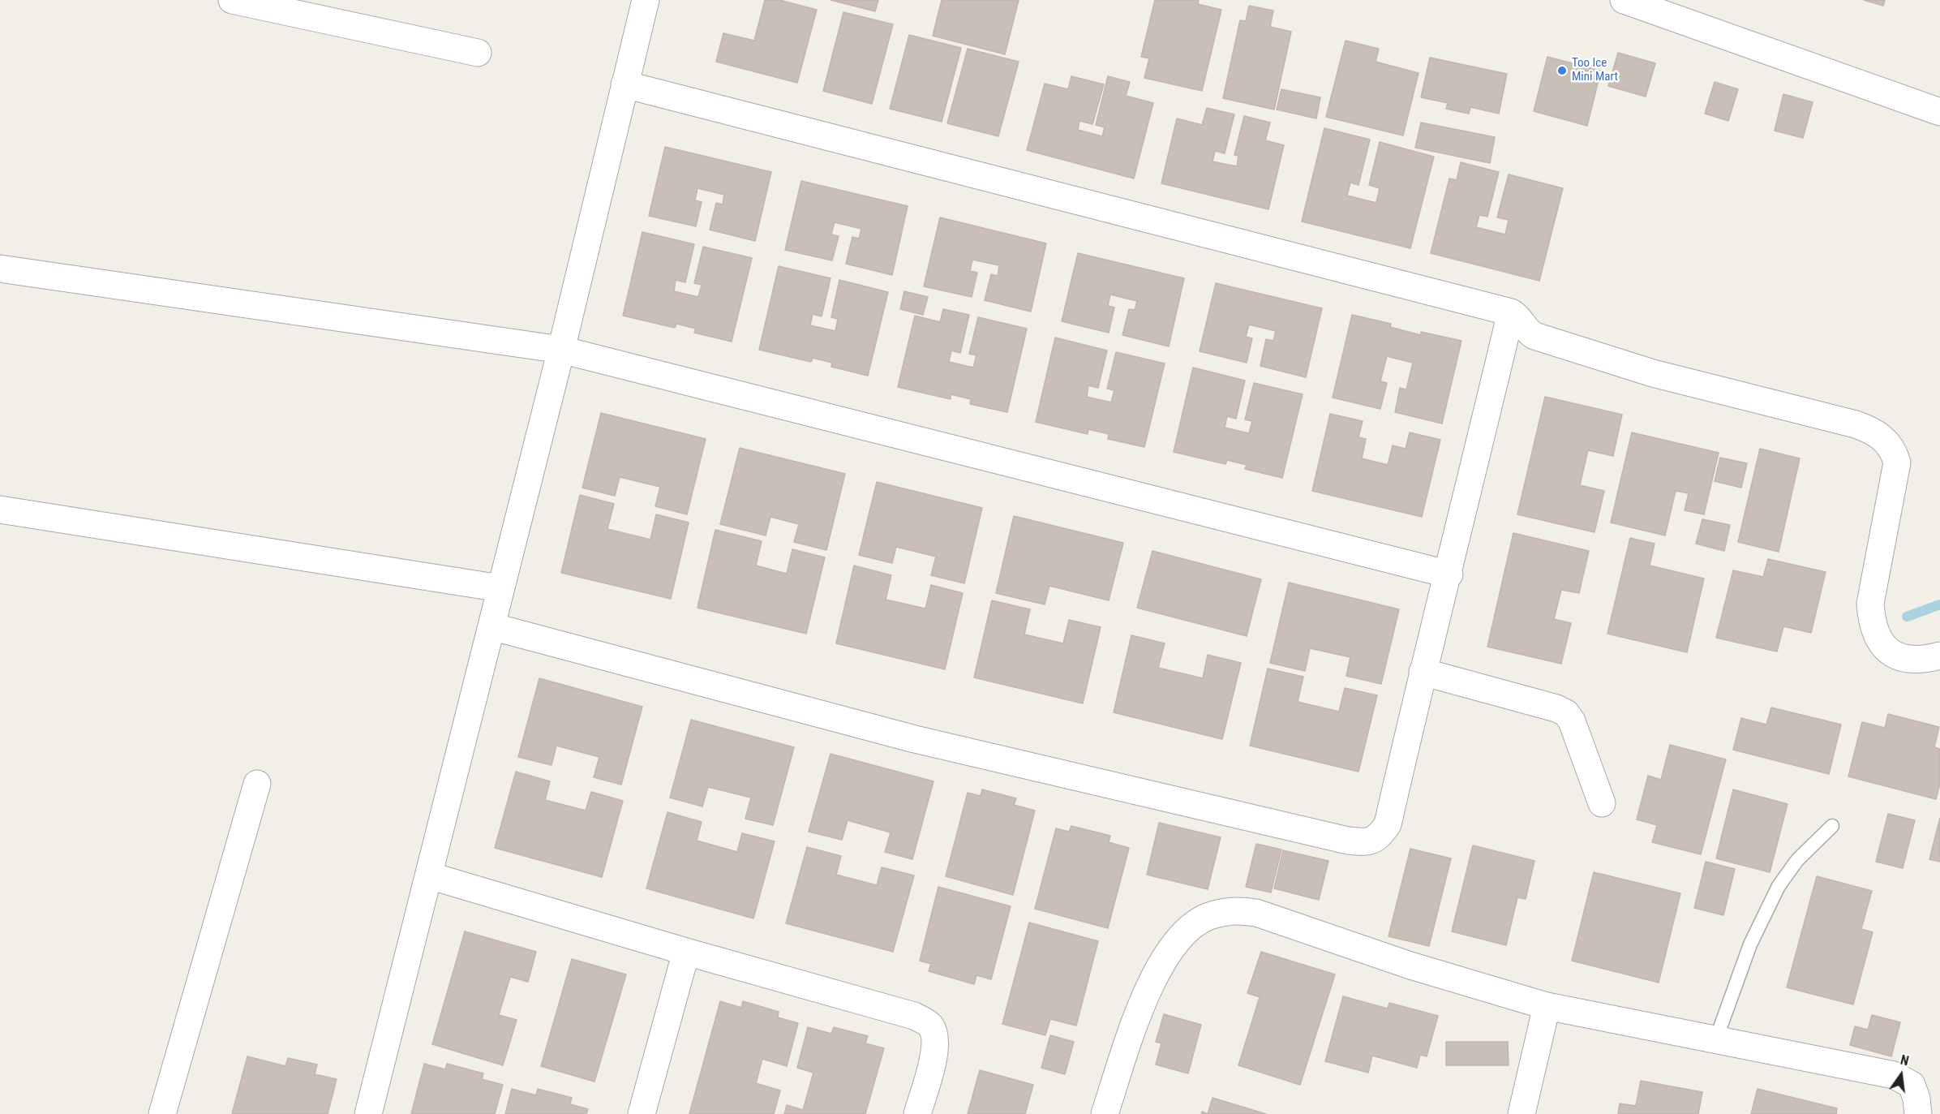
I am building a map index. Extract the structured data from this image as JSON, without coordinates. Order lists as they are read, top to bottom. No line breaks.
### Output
{"places":["Too Ice Mini Mart"],"north":"top"}
